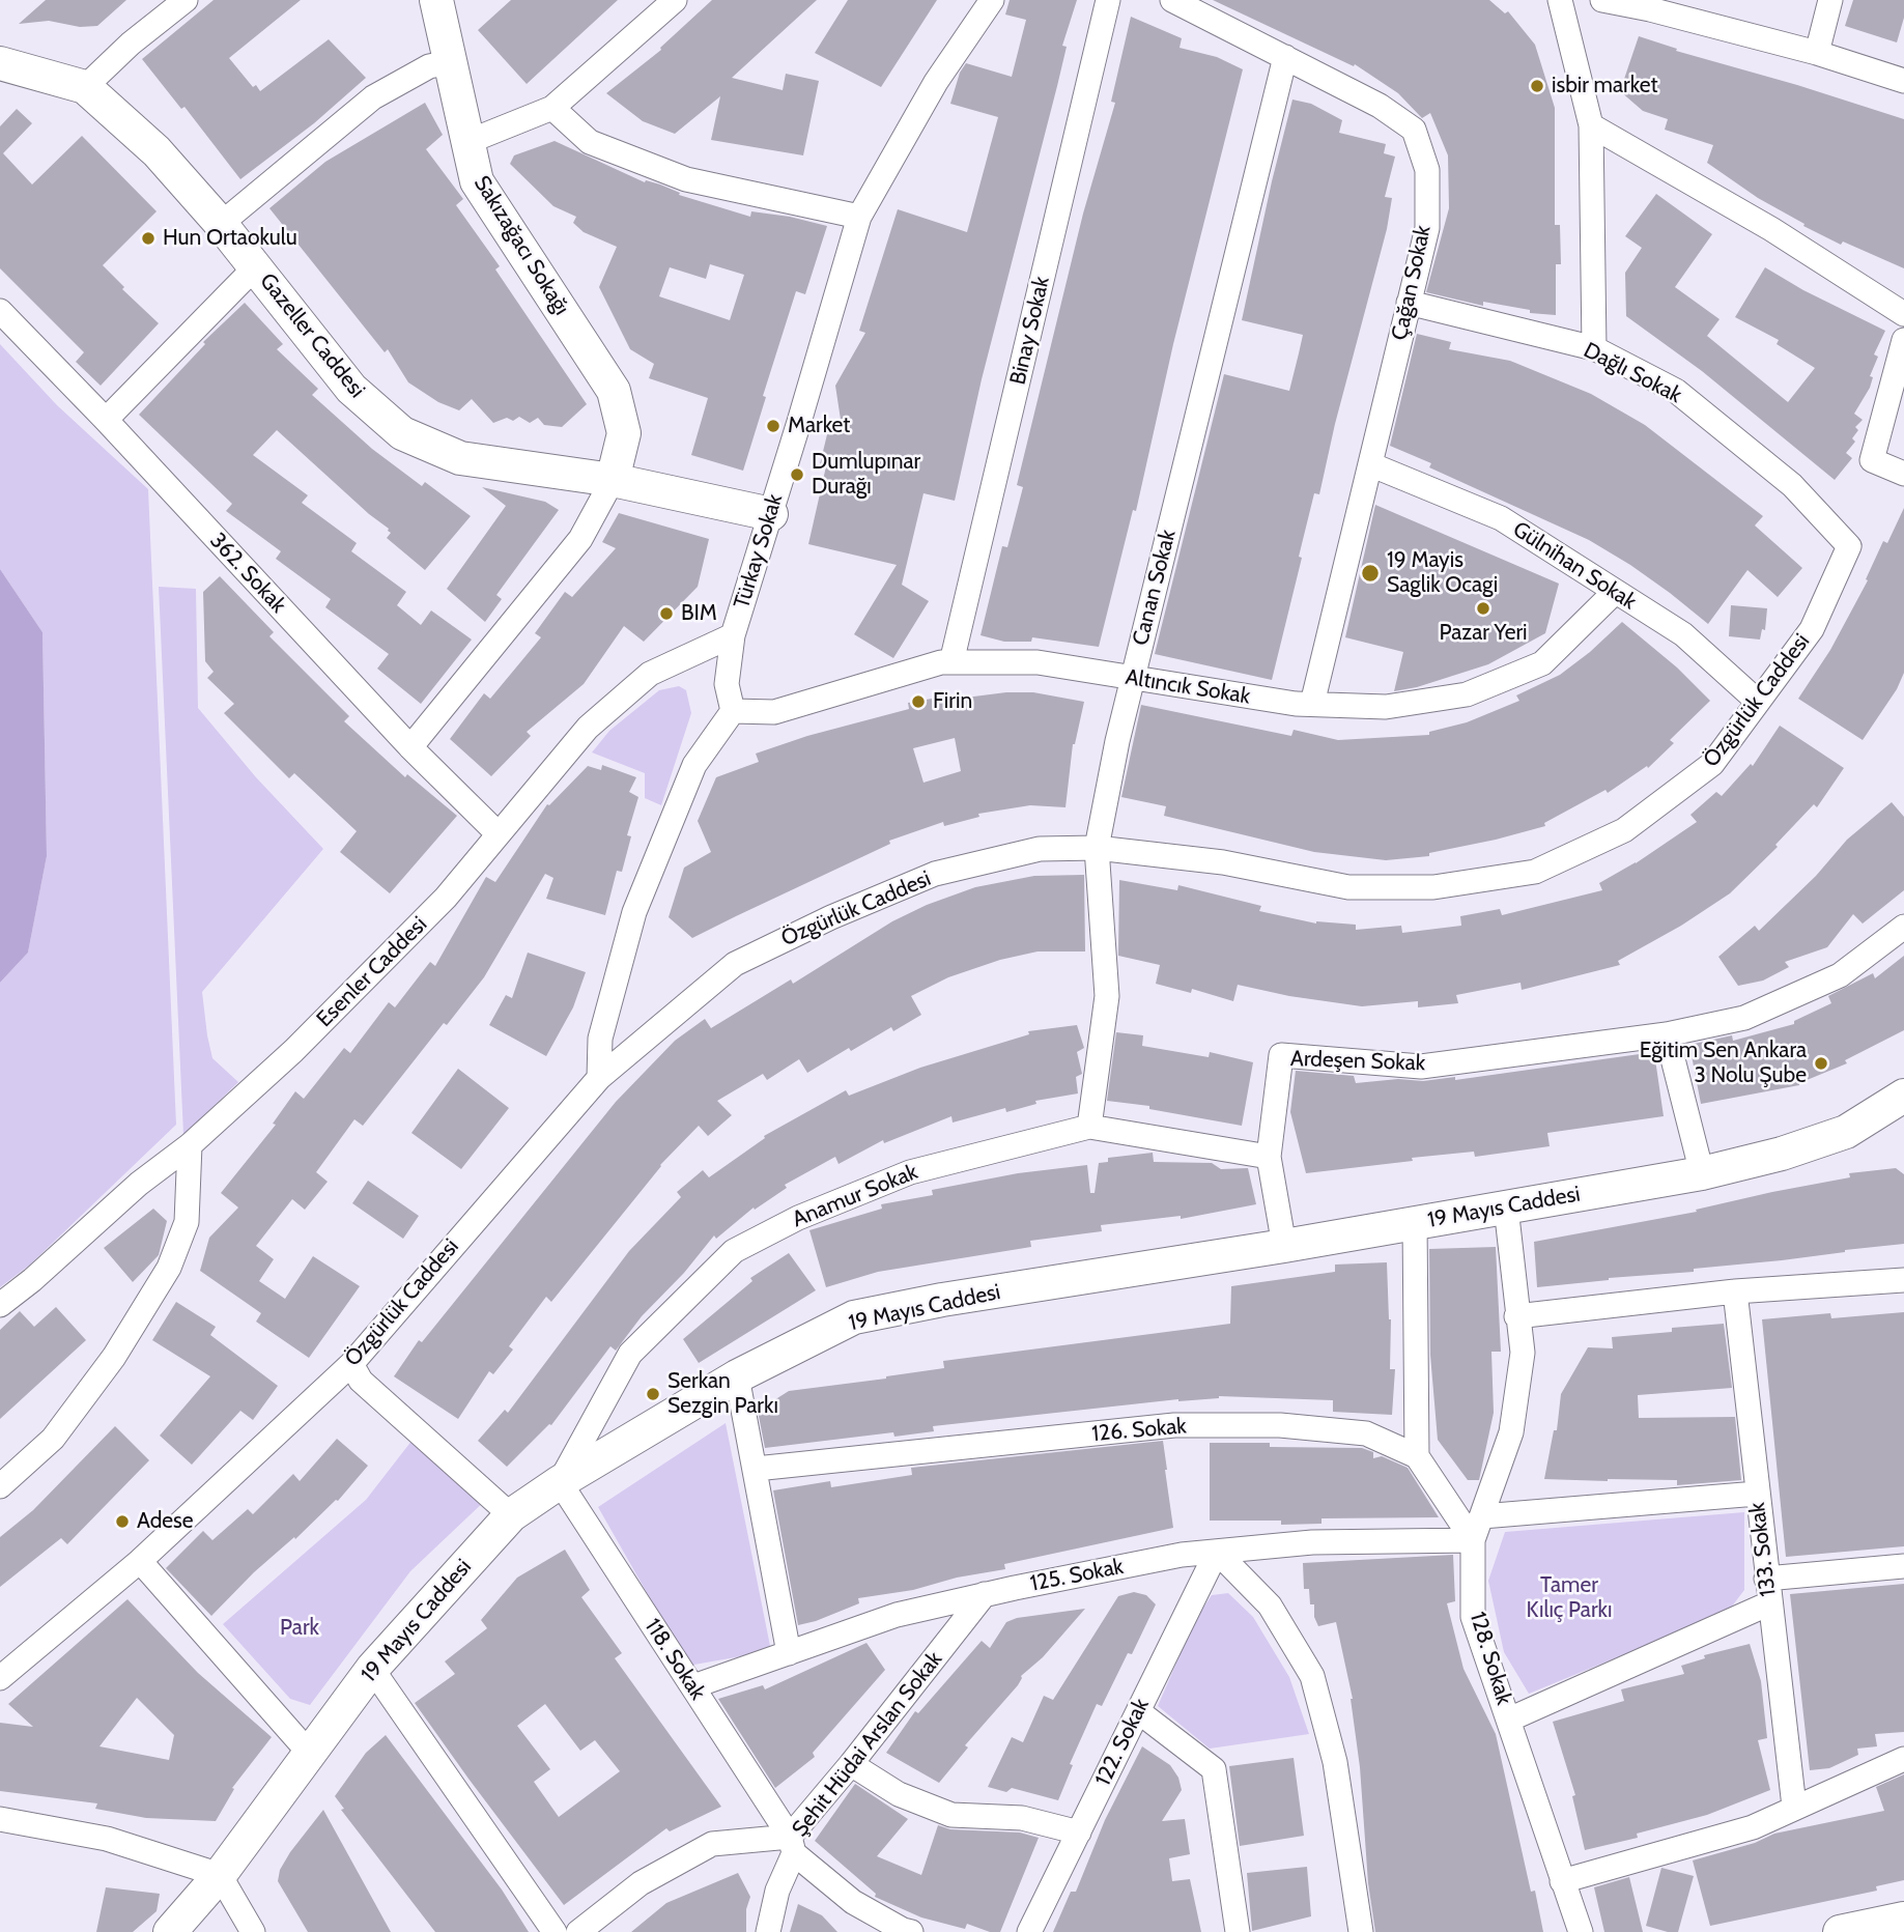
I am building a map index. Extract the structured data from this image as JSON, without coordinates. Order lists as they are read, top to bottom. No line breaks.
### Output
{"streets":{"main road":["Sakızağacı Sokağı","Gazeller Caddesi","19 Mayıs Caddesi"],"street":["Çağan Sokak","Binay Sokak","Dağlı Sokak","Türkay Sokak","Gülnihan Sokak","362. Sokak","Canan Sokak","Altıncık Sokak","Özgürlük Caddesi","Esenler Caddesi","Ardeşen Sokak","Anamur Sokak","126. Sokak","133. Sokak","125. Sokak","128. Sokak","118. Sokak","122. Sokak","Şehit Hüdai Arslan Sokak"]},"crossings":[["Sakızağacı Sokağı","Gazeller Caddesi"],["Çağan Sokak","Dağlı Sokak"],["Çağan Sokak","Gülnihan Sokak"],["Çağan Sokak","Canan Sokak"],["Çağan Sokak","Altıncık Sokak"],["Binay Sokak","Altıncık Sokak"],["Gazeller Caddesi","Türkay Sokak"],["Dağlı Sokak","Özgürlük Caddesi"],["Türkay Sokak","Altıncık Sokak"],["Türkay Sokak","Esenler Caddesi"],["Gülnihan Sokak","Altıncık Sokak"],["Gülnihan Sokak","Özgürlük Caddesi"],["362. Sokak","Esenler Caddesi"],["Canan Sokak","Altıncık Sokak"],["Canan Sokak","Özgürlük Caddesi"],["Canan Sokak","Anamur Sokak"],["Ardeşen Sokak","Anamur Sokak"],["Ardeşen Sokak","19 Mayıs Caddesi"],["Anamur Sokak","19 Mayıs Caddesi"],["Anamur Sokak","118. Sokak"],["19 Mayıs Caddesi","128. Sokak"],["19 Mayıs Caddesi","118. Sokak"],["125. Sokak","128. Sokak"],["125. Sokak","118. Sokak"],["125. Sokak","122. Sokak"],["125. Sokak","Şehit Hüdai Arslan Sokak"],["118. Sokak","Şehit Hüdai Arslan Sokak"]],"parks":["Tamer Kılıç Parkı","Park"],"places":["isbir market","Hun Ortaokulu","Market","Dumlupınar Durağı","19 Mayis Saglik Ocagi","Pazar Yeri","BIM","Firin","Eğitim Sen Ankara 3 Nolu Şube","Serkan Sezgin Parkı","Adese"]}
